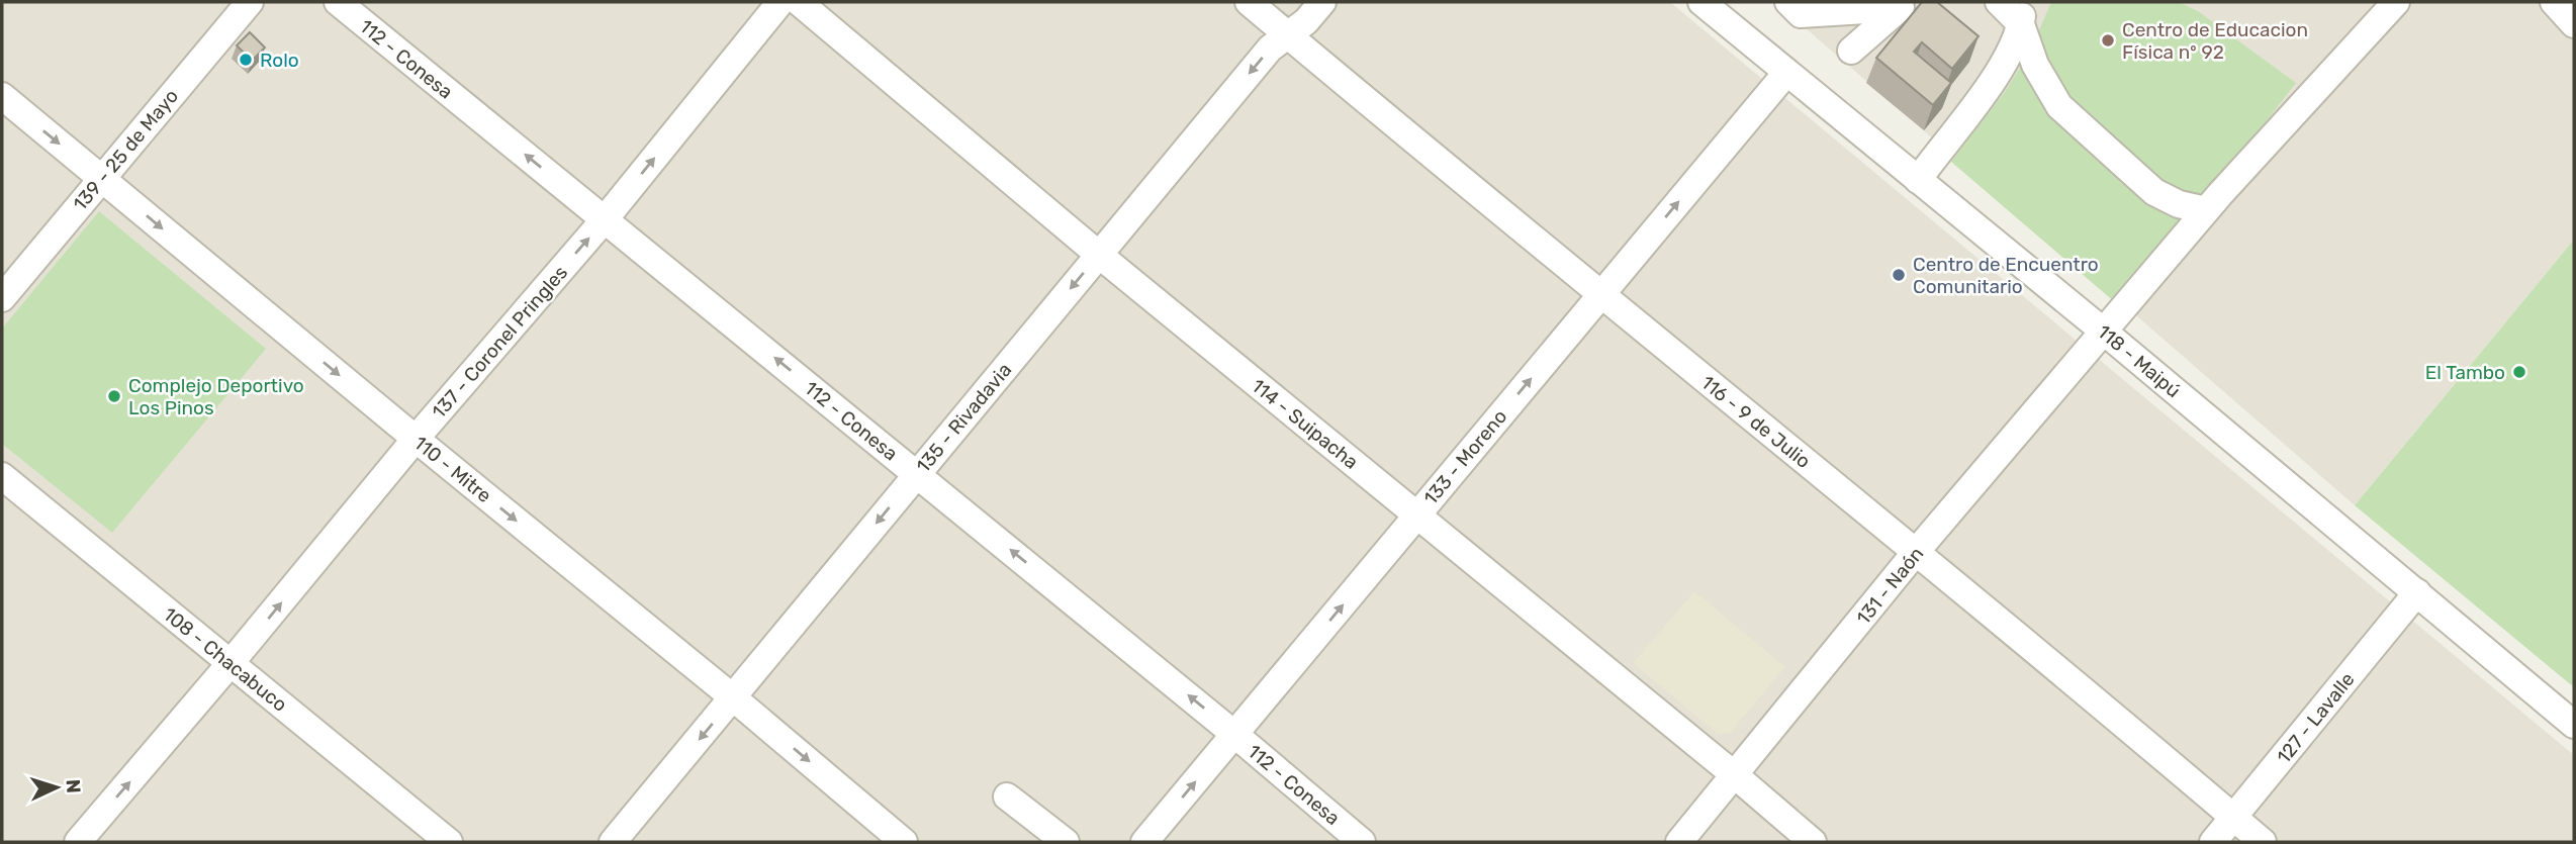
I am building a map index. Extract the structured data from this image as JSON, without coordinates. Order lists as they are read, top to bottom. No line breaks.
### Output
{"streets":{"street":["112 - Conesa","139 - 25 de Mayo","137 - Coronel Pringles","118 - Maipú","135 - Rivadavia","116 - 9 de Julio","114 - Suipacha","133 - Moreno","110 - Mitre","131 - Naón","108 - Chacabuco","127 - Lavalle"]},"crossings":[["112 - Conesa","137 - Coronel Pringles"],["112 - Conesa","135 - Rivadavia"],["112 - Conesa","133 - Moreno"],["139 - 25 de Mayo","110 - Mitre"],["137 - Coronel Pringles","110 - Mitre"],["137 - Coronel Pringles","108 - Chacabuco"],["118 - Maipú","133 - Moreno"],["118 - Maipú","131 - Naón"],["118 - Maipú","127 - Lavalle"],["135 - Rivadavia","116 - 9 de Julio"],["135 - Rivadavia","114 - Suipacha"],["135 - Rivadavia","110 - Mitre"],["116 - 9 de Julio","133 - Moreno"],["116 - 9 de Julio","131 - Naón"],["116 - 9 de Julio","127 - Lavalle"],["114 - Suipacha","133 - Moreno"],["114 - Suipacha","131 - Naón"]],"one_way":["112 - Conesa","137 - Coronel Pringles","135 - Rivadavia","133 - Moreno","110 - Mitre"],"places":["Centro de Educacion Física nº 92","Rolo","Centro de Encuentro Comunitario","El Tambo","Complejo Deportivo Los Pinos"],"north":"right"}
